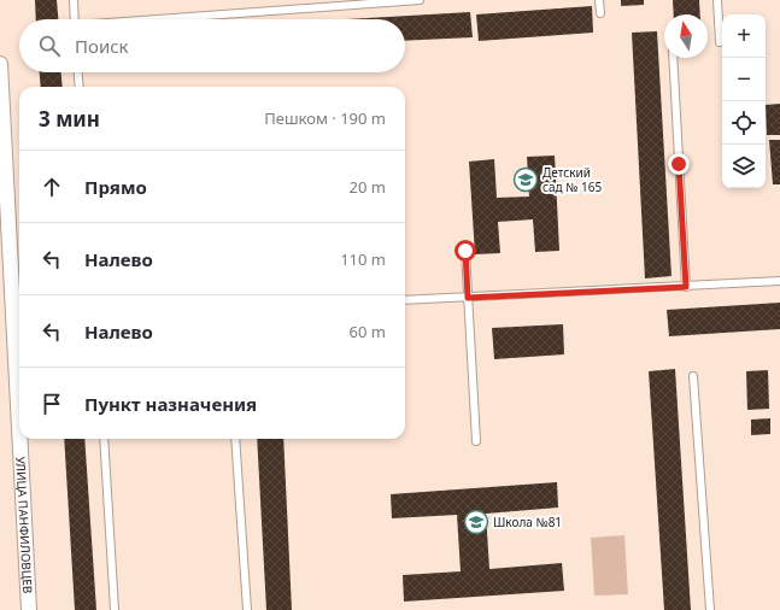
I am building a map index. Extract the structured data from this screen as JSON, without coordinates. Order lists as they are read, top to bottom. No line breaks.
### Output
{"streets":{"street":["УЛИЦА ПАНФИЛОВЦЕВ"]},"places":{"school or university":["Детский сад № 165","Школа №81"]},"north":"top","page":{"map_buttons":["+","−"],"search":"Поиск","heading":["3 мин","Пешком · 190 m"],"list":[["Прямо","20 m"],["Налево","110 m"],["Налево","60 m"],"Пункт назначения"]}}
